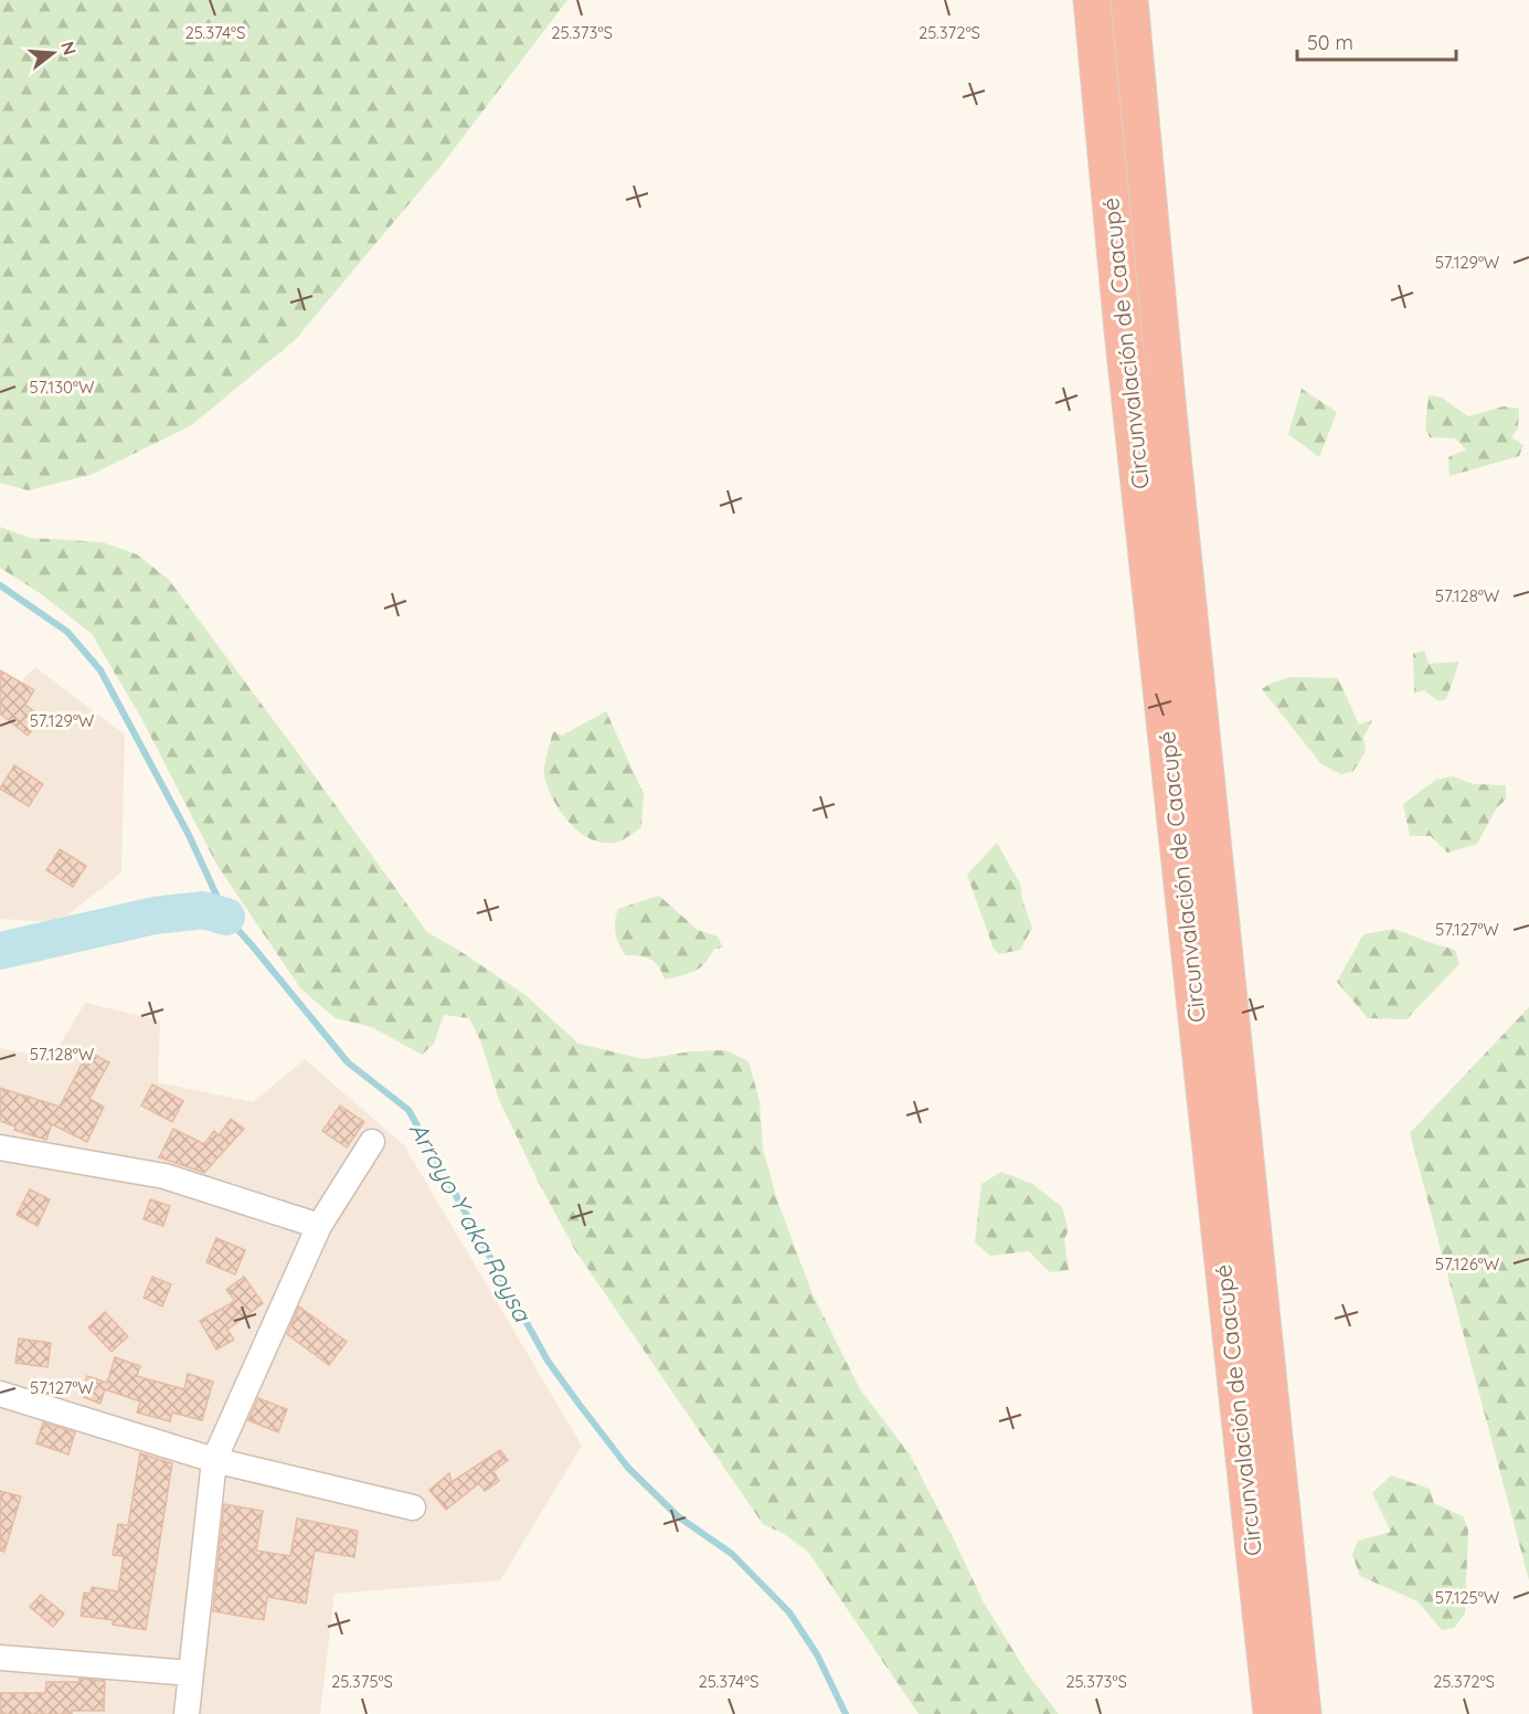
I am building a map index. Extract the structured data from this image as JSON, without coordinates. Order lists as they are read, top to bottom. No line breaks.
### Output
{"streets":{"highway":["Circunvalación de Caacupé"]},"water":["Arroyo Y aka Roysa"],"scale_bar":"50 m","north":"right","coordinates":["25.374°S","25.373°S","25.372°S","57.129°W","57.130°W","57.128°W","57.127°W","57.126°W","57.125°W","25.375°S"]}
